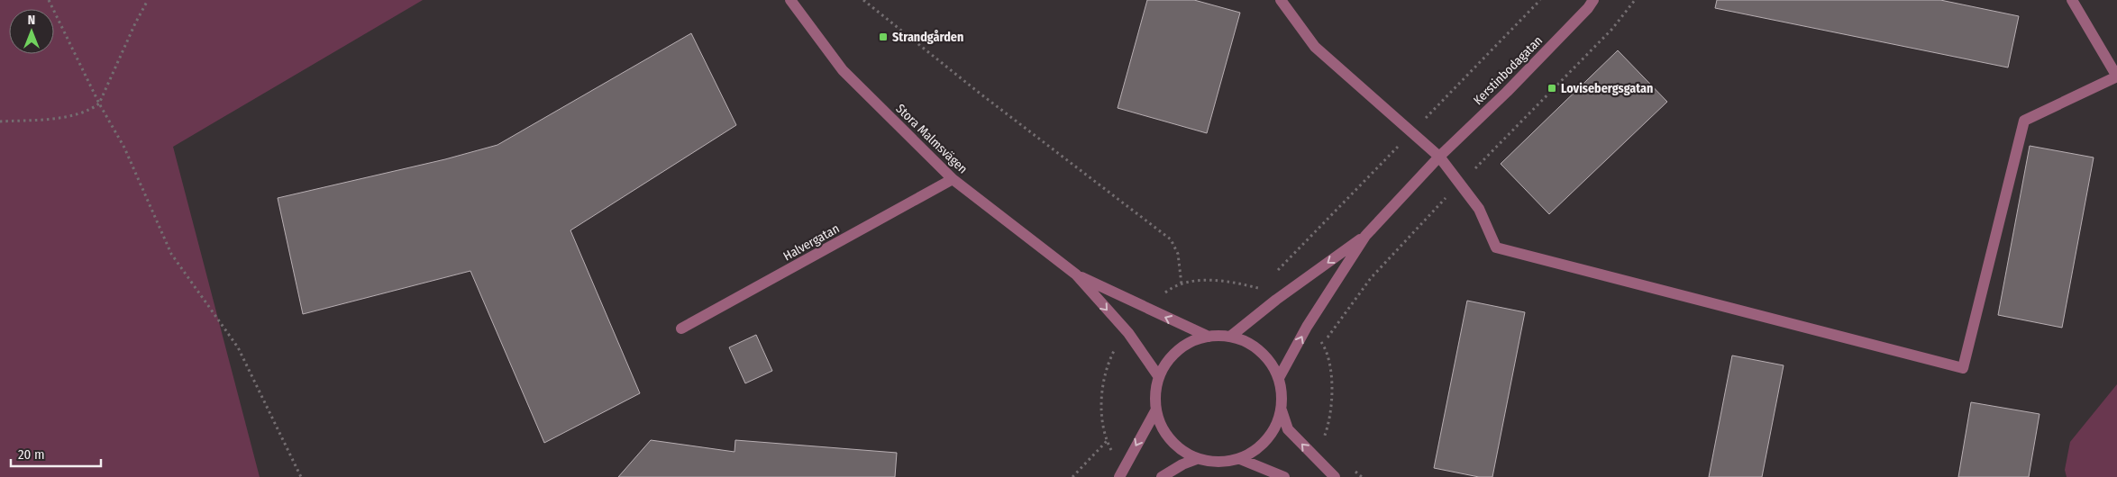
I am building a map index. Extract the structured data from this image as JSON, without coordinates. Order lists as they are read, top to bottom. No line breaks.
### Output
{"streets":{"street":["Kerstinbodagatan","Stora Malmsvägen","Halvergatan"]},"crossings":[["Kerstinbodagatan","Stora Malmsvägen"],["Stora Malmsvägen","Halvergatan"]],"places":{"transit":["Strandgården","Lovisebergsgatan"]},"scale_bar":"20 m","north":"top"}
